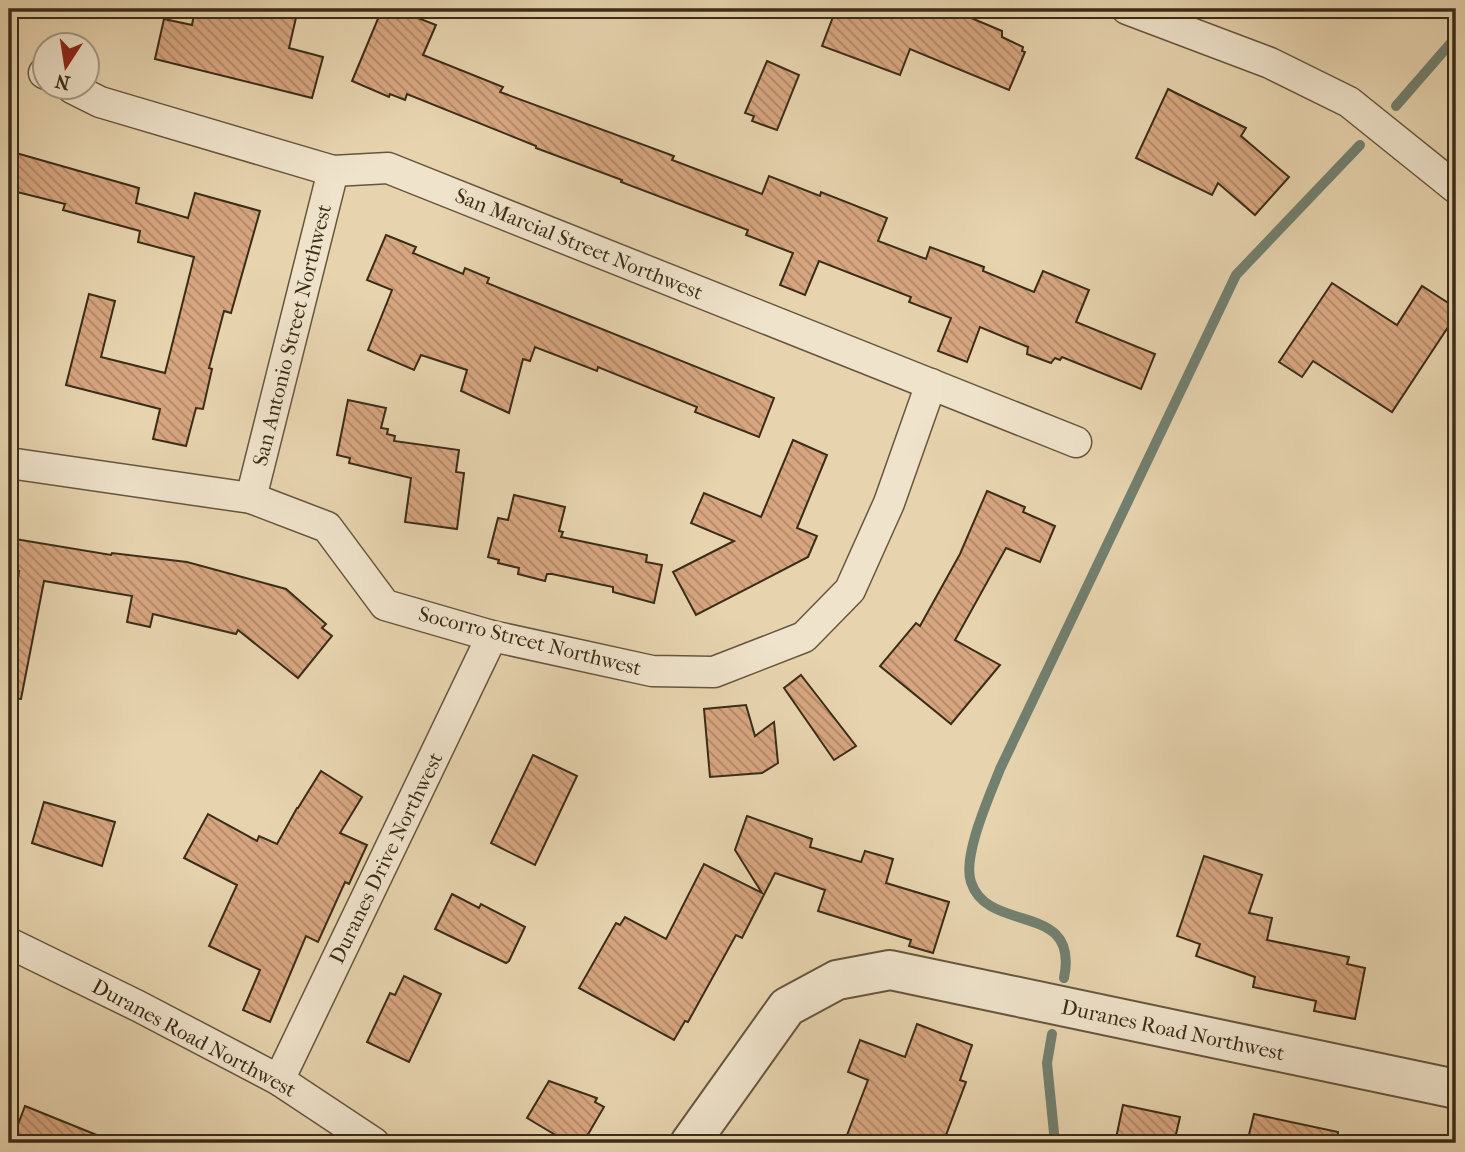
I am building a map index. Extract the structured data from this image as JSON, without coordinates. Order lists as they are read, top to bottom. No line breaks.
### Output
{"streets":{"street":["San Marcial Street Northwest","San Antonio Street Northwest","Socorro Street Northwest","Duranes Drive Northwest","Duranes Road Northwest"]},"crossings":[["San Marcial Street Northwest","San Antonio Street Northwest"],["San Marcial Street Northwest","Socorro Street Northwest"],["San Antonio Street Northwest","Socorro Street Northwest"],["Socorro Street Northwest","Duranes Drive Northwest"],["Duranes Drive Northwest","Duranes Road Northwest"]],"north":"bottom"}
